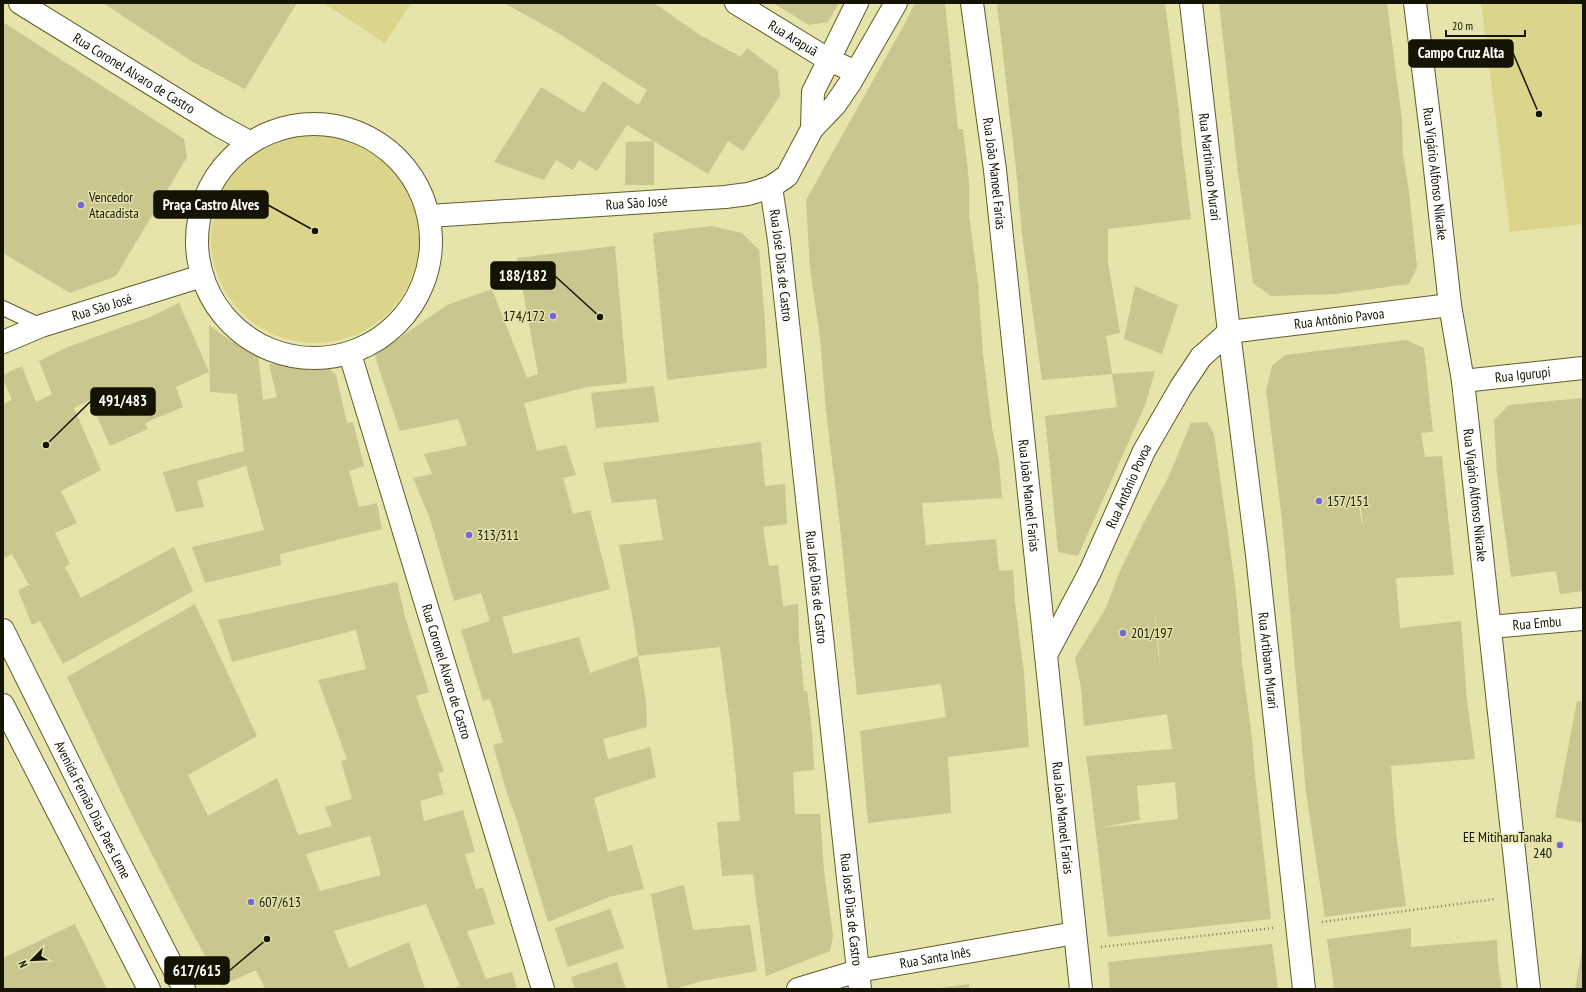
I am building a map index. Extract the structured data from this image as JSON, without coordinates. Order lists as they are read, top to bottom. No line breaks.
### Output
{"streets":{"street":["Rua Arapuã","Rua Coronel Alvaro de Castro","Rua Martiniano Murari","Rua João Manoel Farias","Rua Vigário Alfonso Nikrake","Rua São José","Rua José Dias de Castro","Rua Antônio Pavoa","Rua Igurupi","Rua Antônio Povoa","Rua Embu","Rua Artibano Murari","Avenida Fernão Dias Paes Leme","Rua Santa Inês"]},"crossings":[["Rua Arapuã","Rua São José"],["Rua Martiniano Murari","Rua Antônio Pavoa"],["Rua Martiniano Murari","Rua Antônio Povoa"],["Rua Martiniano Murari","Rua Artibano Murari"],["Rua João Manoel Farias","Rua Antônio Povoa"],["Rua João Manoel Farias","Rua Santa Inês"],["Rua Vigário Alfonso Nikrake","Rua Antônio Pavoa"],["Rua Vigário Alfonso Nikrake","Rua Igurupi"],["Rua Vigário Alfonso Nikrake","Rua Embu"],["Rua São José","Rua José Dias de Castro"],["Rua José Dias de Castro","Rua Santa Inês"],["Rua Antônio Pavoa","Rua Antônio Povoa"],["Rua Antônio Pavoa","Rua Artibano Murari"],["Rua Antônio Povoa","Rua Artibano Murari"]],"places":["Campo Cruz Alta","Vencedor Atacadista","Praça Castro Alves","174/172","188/182","491/483","157/151","313/311","201/197","EE MitiharuTanaka 240","607/613","617/615"],"scale_bar":"20 m","north":"bottom left"}
